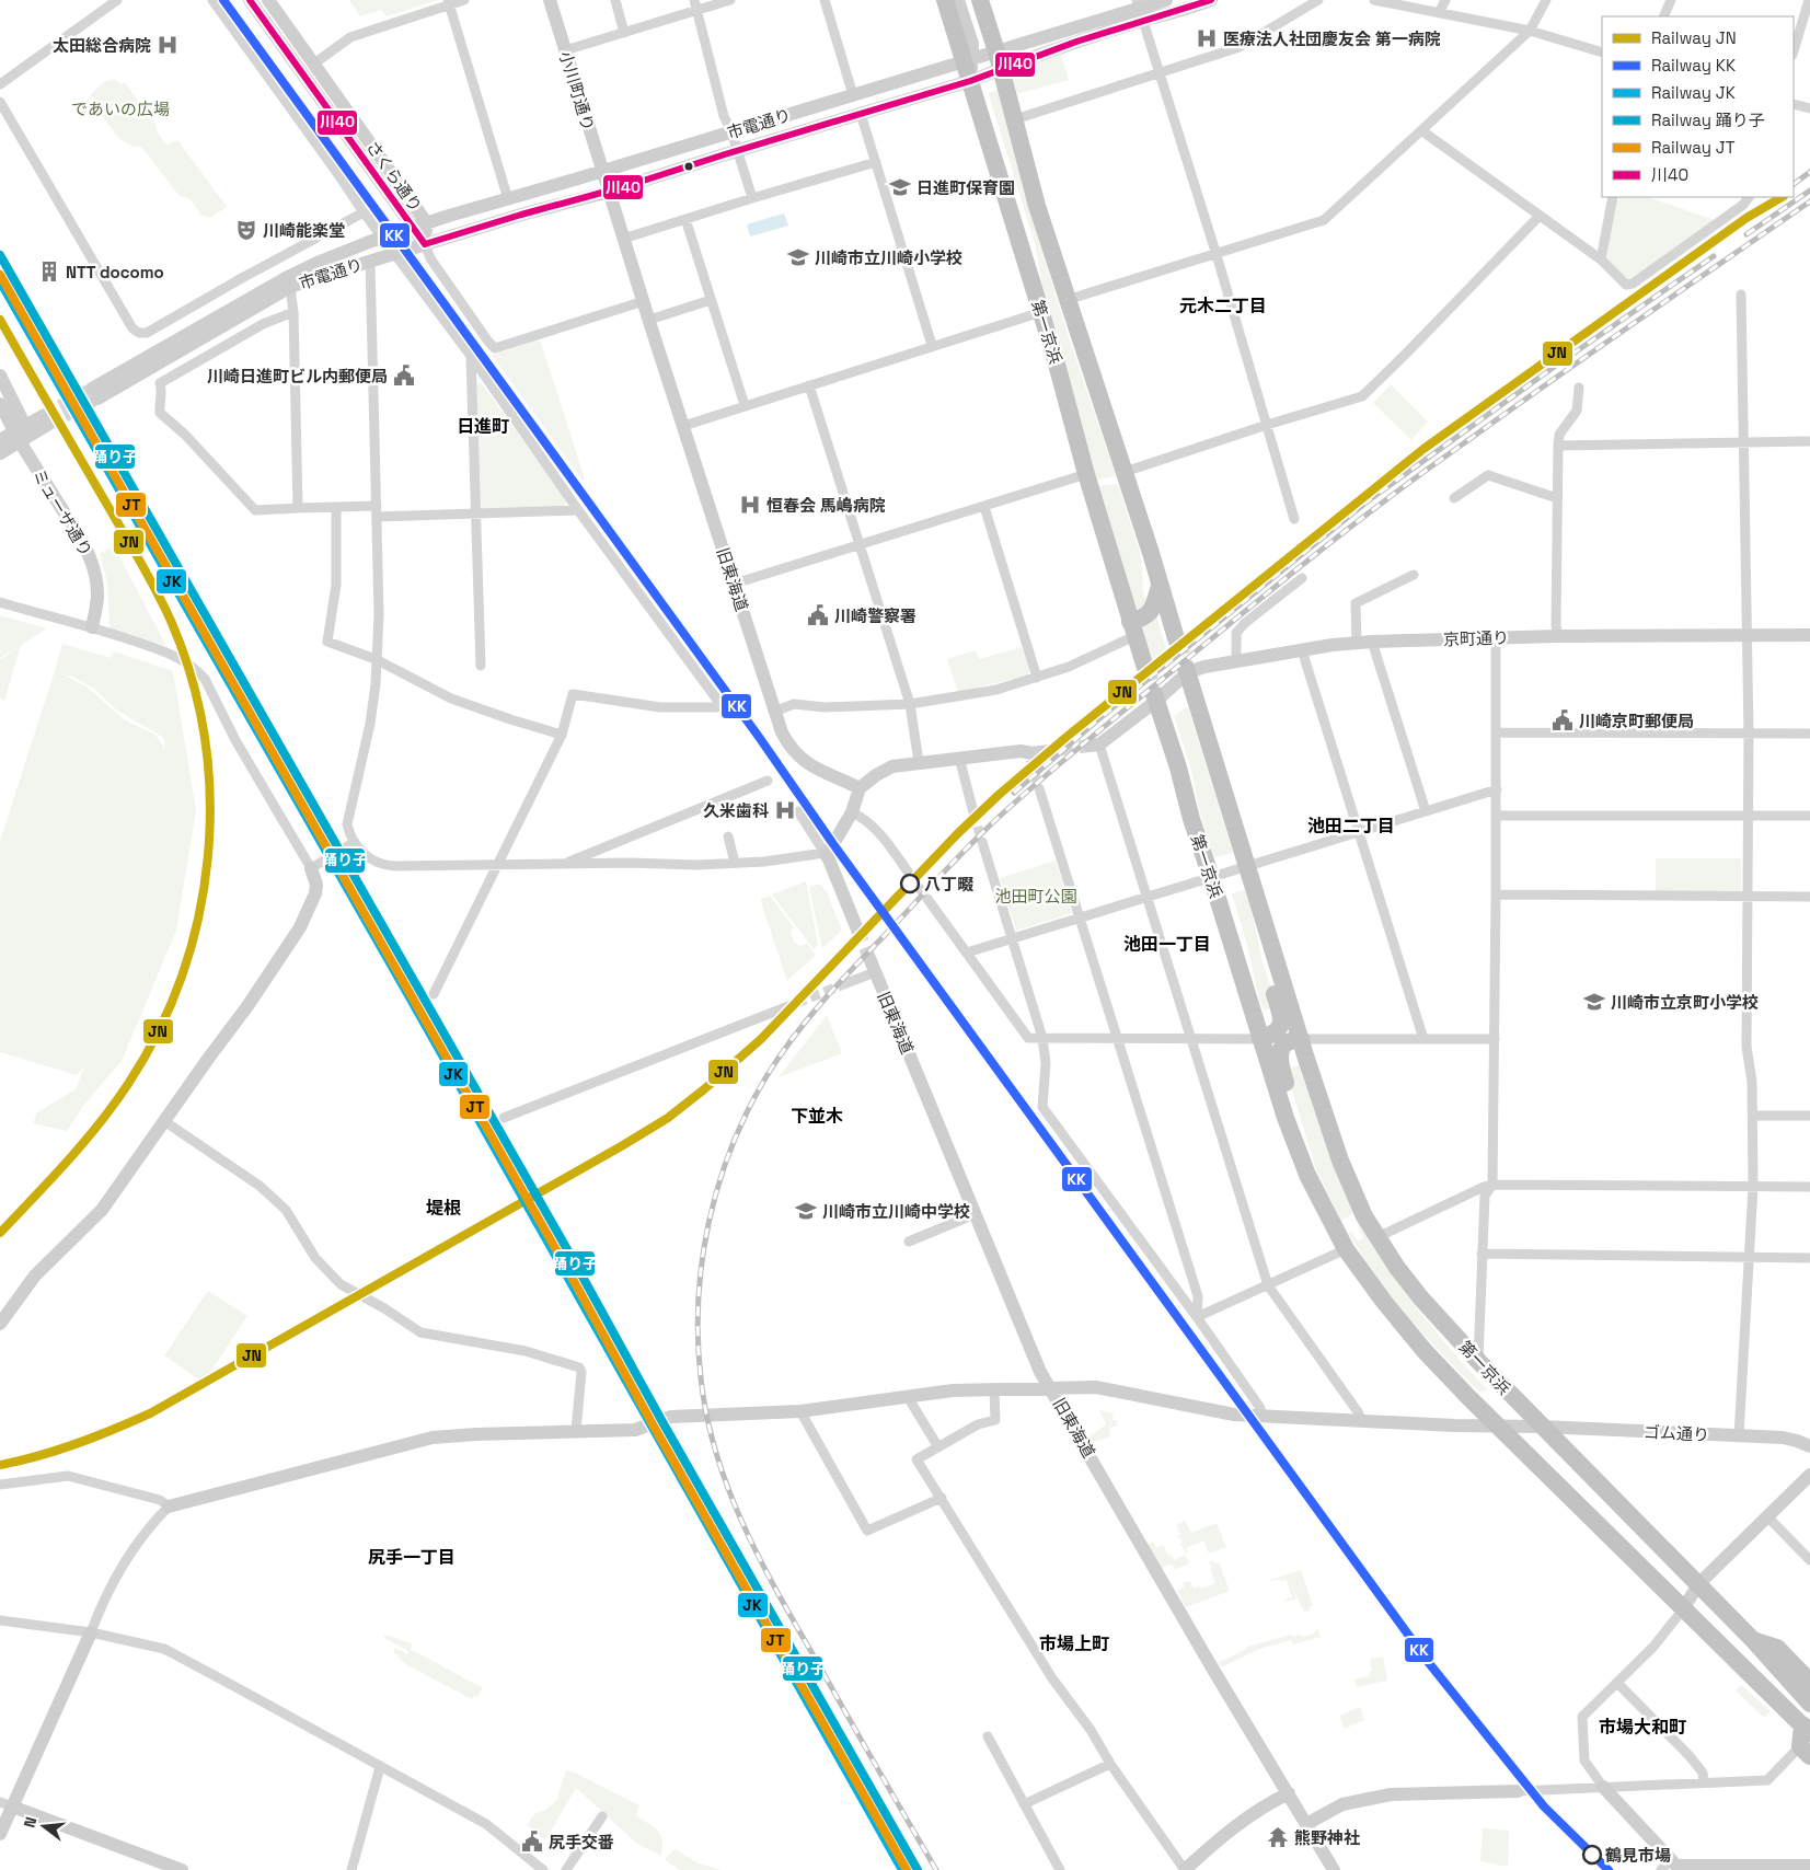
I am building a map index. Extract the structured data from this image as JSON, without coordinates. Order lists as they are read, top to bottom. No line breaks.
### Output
{"streets":{"highway":["第一京浜"],"street":["小川町通り","市電通り","さくら通り","ミューザ通り","旧東海道","京町通り","ゴム通り"]},"crossings":[["小川町通り","市電通り"],["小川町通り","旧東海道"],["市電通り","さくら通り"],["市電通り","第一京浜"],["市電通り","旧東海道"],["第一京浜","京町通り"],["第一京浜","ゴム通り"],["旧東海道","ゴム通り"]],"districts":["元木二丁目","日進町","池田二丁目","池田一丁目","下並木","堤根","尻手一丁目","市場上町","市場大和町"],"parks":["であいの広場","池田町公園"],"places":{"hospital":["医療法人社団慶友会 第一病院","太田総合病院","恒春会 馬嶋病院","久米歯科"],"school or university":["日進町保育園","川崎市立川崎小学校","川崎市立京町小学校","川崎市立川崎中学校"],"theatre":["川崎能楽堂"],"building":["NTT docomo"],"public building":["川崎日進町ビル内郵便局","川崎警察署","川崎京町郵便局","尻手交番"],"other":["八丁畷","鶴見市場"],"temple":["熊野神社"]},"lines":["rail line KK","transit line 川40","rail line JN","rail line 踊り子","rail line JT","rail line JK"],"legend":["Railway JN","Railway KK","Railway JK","Railway 踊り子","Railway JT","川40"],"north":"left"}
